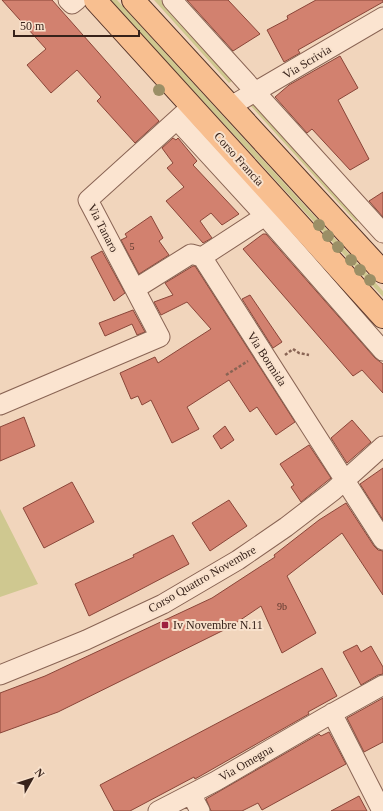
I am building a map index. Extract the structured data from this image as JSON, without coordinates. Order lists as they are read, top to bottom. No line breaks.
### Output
{"streets":{"main road":["Corso Francia"],"street":["Via Scrivia","Via Tanaro","Via Bormida","Corso Quattro Novembre","Via Omegna"]},"crossings":[["Corso Francia","Via Tanaro"],["Via Bormida","Corso Quattro Novembre"]],"places":{"transit":["Iv Novembre N.11"]},"house_numbers":["5","9b"],"scale_bar":"50 m","north":"top right"}
